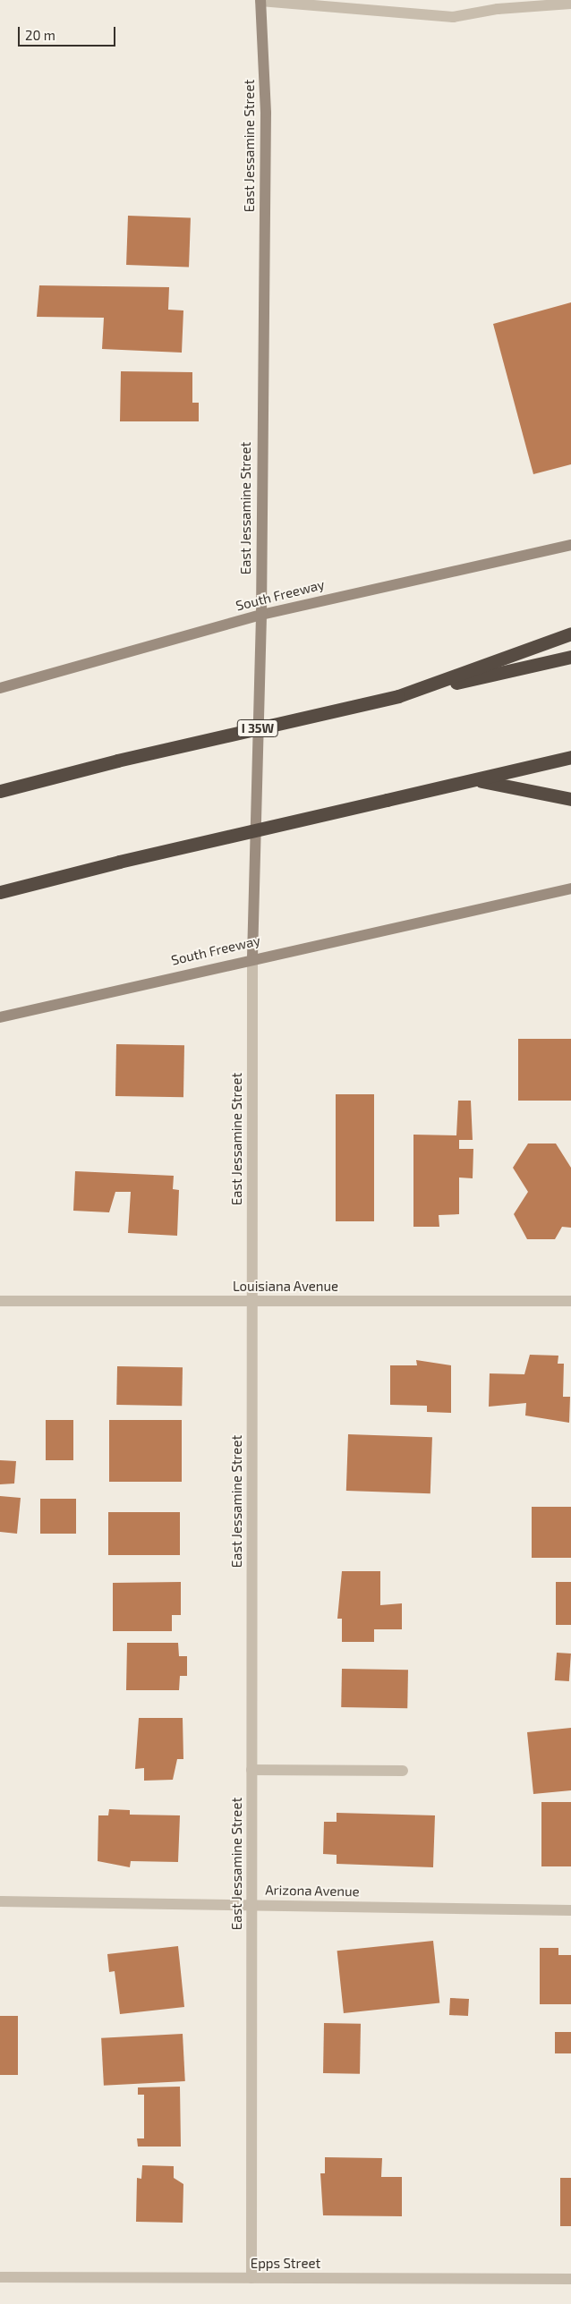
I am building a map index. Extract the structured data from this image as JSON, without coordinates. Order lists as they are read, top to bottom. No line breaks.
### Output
{"streets":{"highway":["I 35W"],"main road":["East Jessamine Street","South Freeway"],"street":["Louisiana Avenue","Arizona Avenue","Epps Street"]},"crossings":[["East Jessamine Street","South Freeway"],["East Jessamine Street","Louisiana Avenue"],["East Jessamine Street","Arizona Avenue"],["East Jessamine Street","Epps Street"]],"scale_bar":"20 m"}
